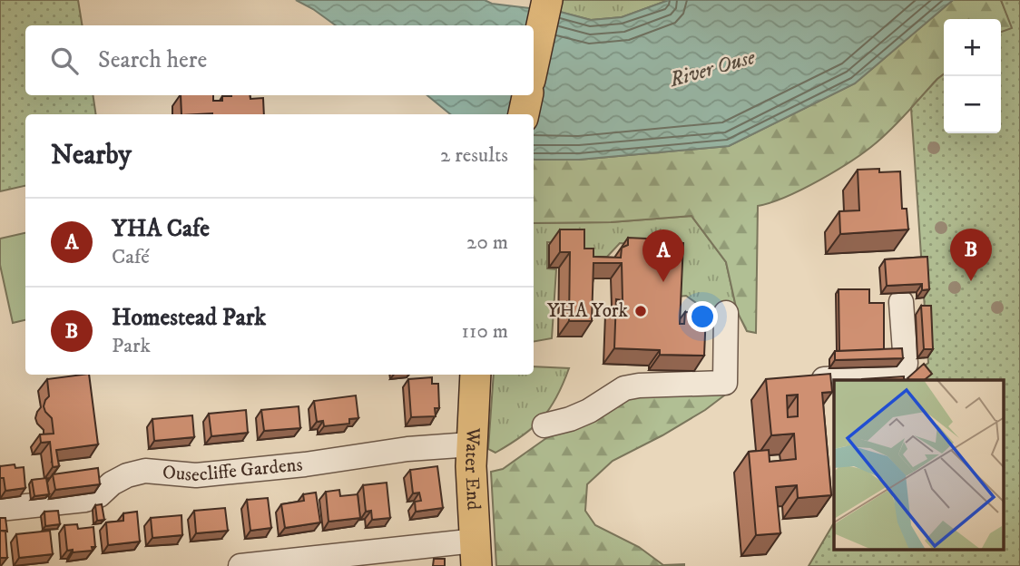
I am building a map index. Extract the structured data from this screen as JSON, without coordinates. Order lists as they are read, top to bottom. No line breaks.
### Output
{"streets":{"main road":["Water End"],"street":["Ousecliffe Gardens"]},"crossings":[["Ousecliffe Gardens","Water End"]],"water":["River Ouse"],"places":["YHA York"],"page":{"map_buttons":["+","−"],"search":"Search here","heading":["Nearby","2 results"],"list":[{"mark":"A","name":"YHA Cafe","note":"Café","value":"20 m"},{"mark":"B","name":"Homestead Park","note":"Park","value":"110 m"}],"pins":["B","A"]}}
